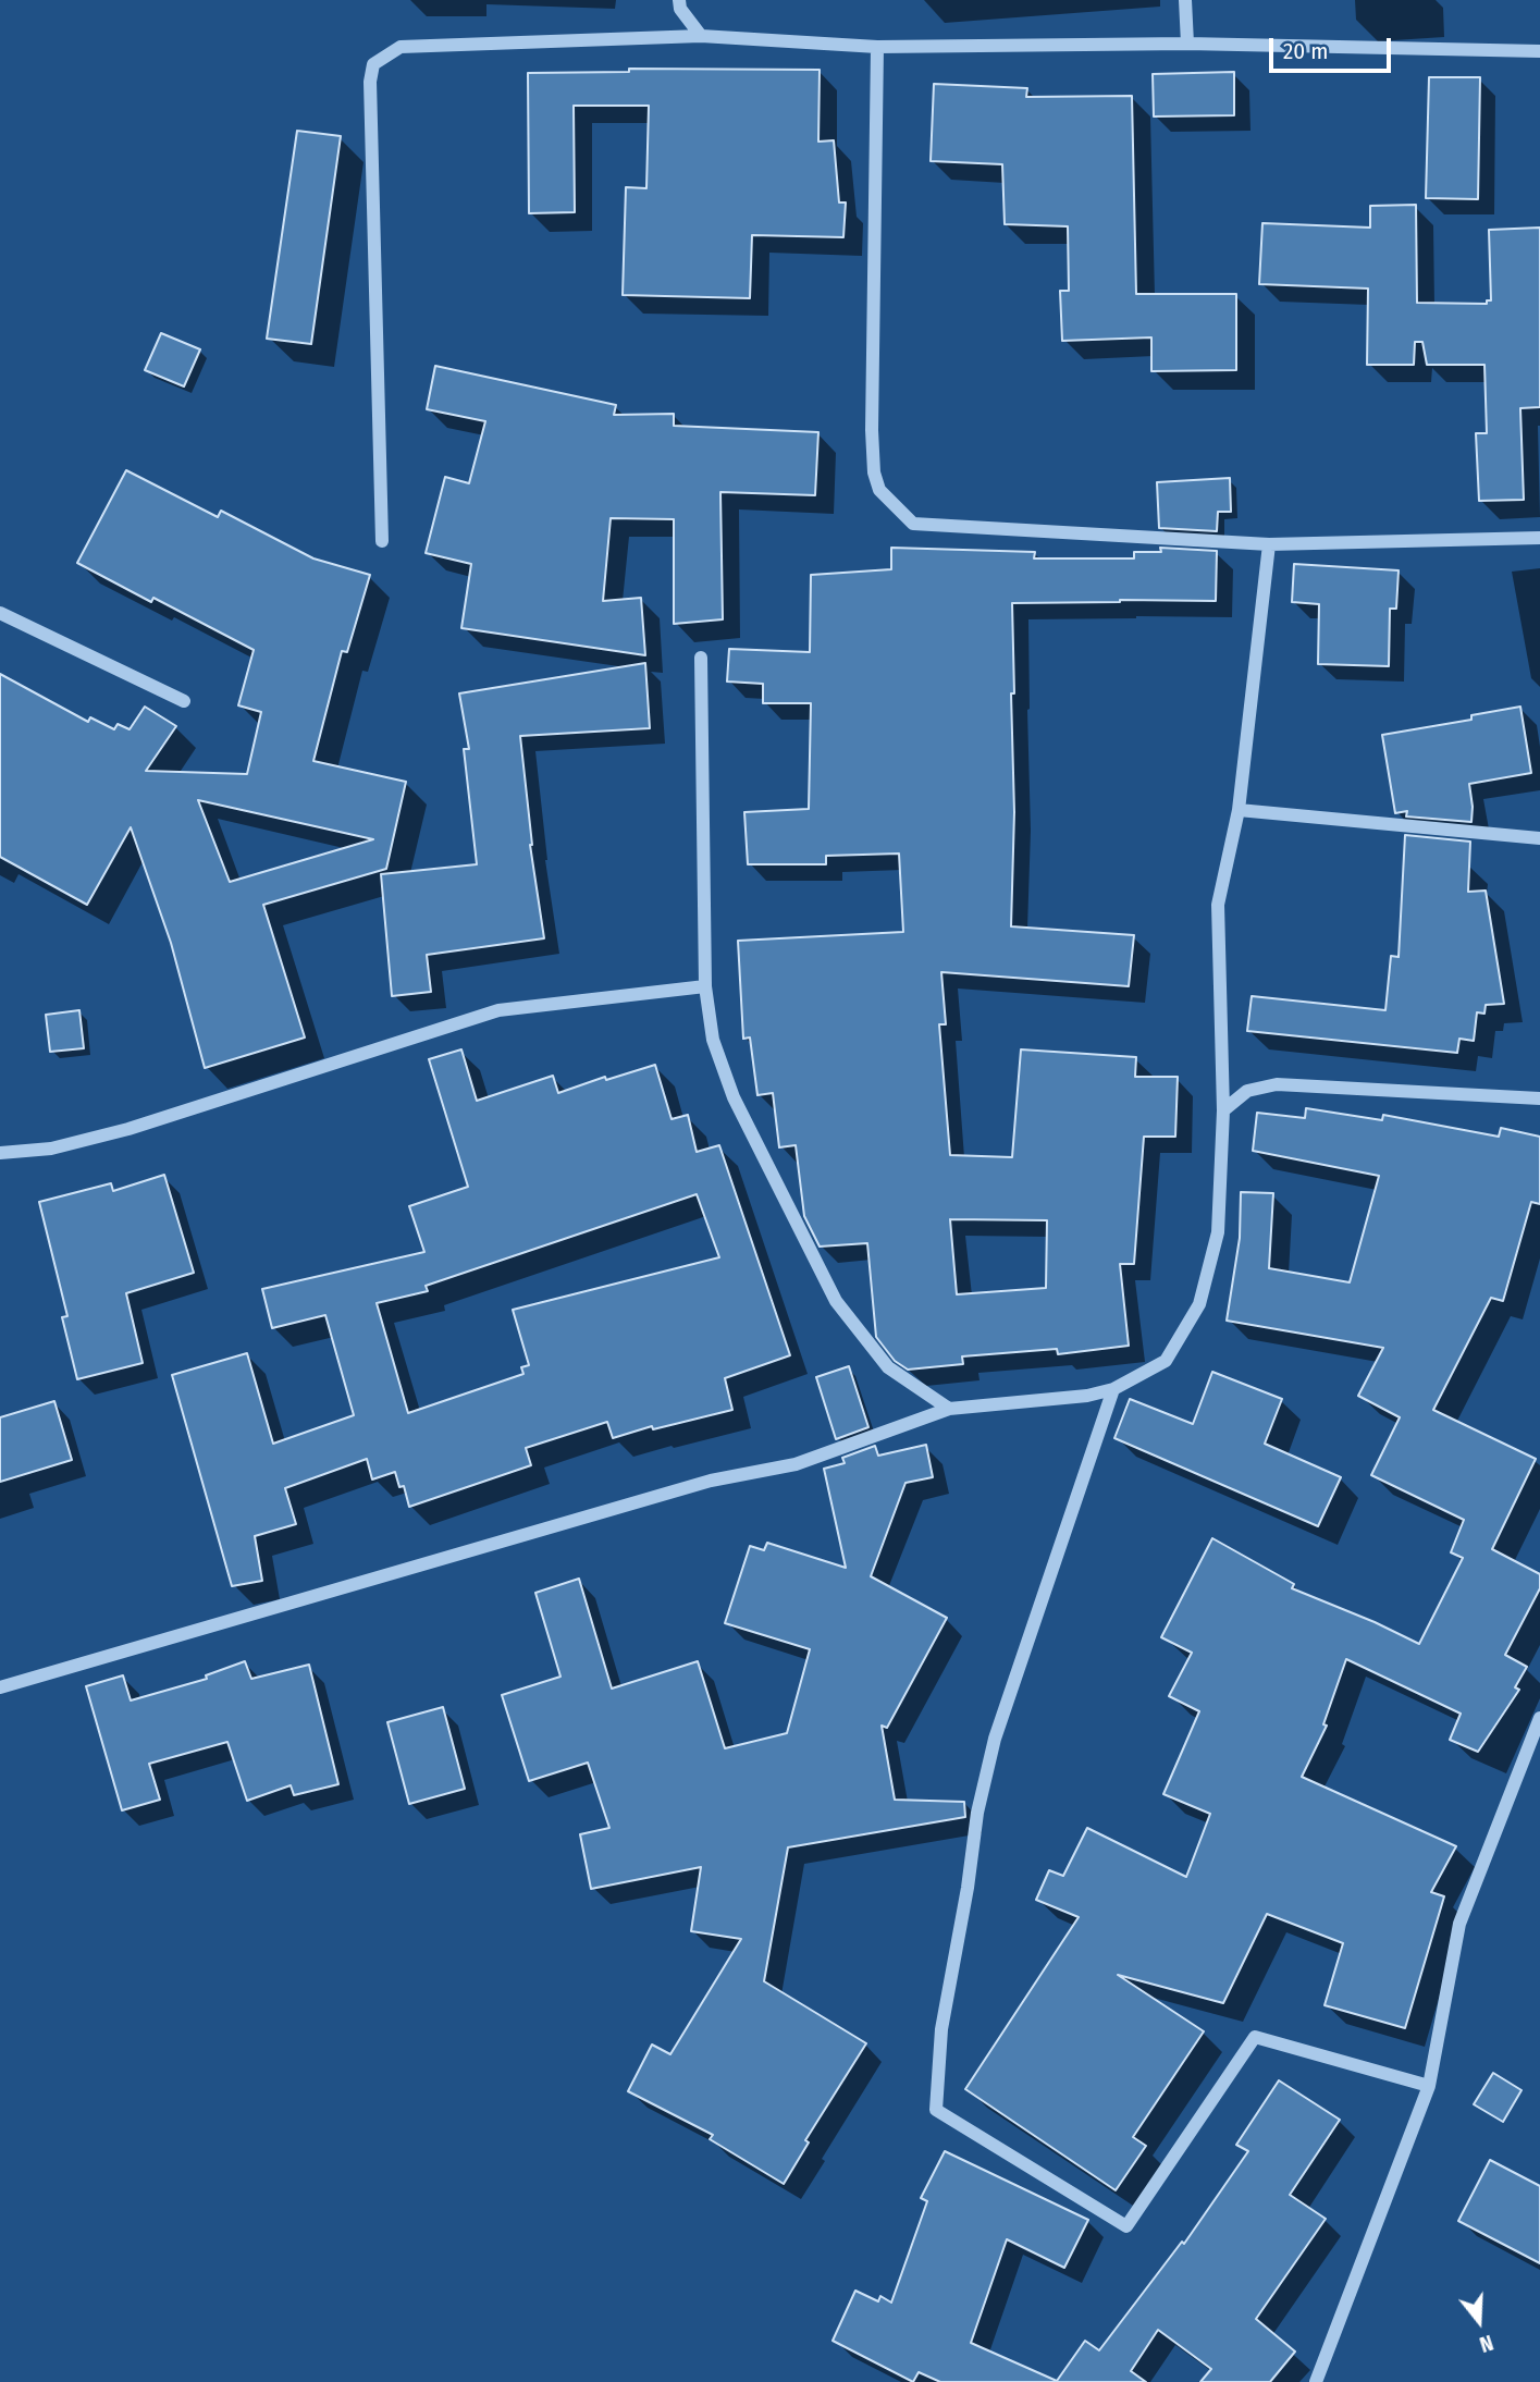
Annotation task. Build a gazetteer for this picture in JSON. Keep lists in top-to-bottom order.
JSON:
{
  "scale_bar": "20 m",
  "north": "bottom"
}
